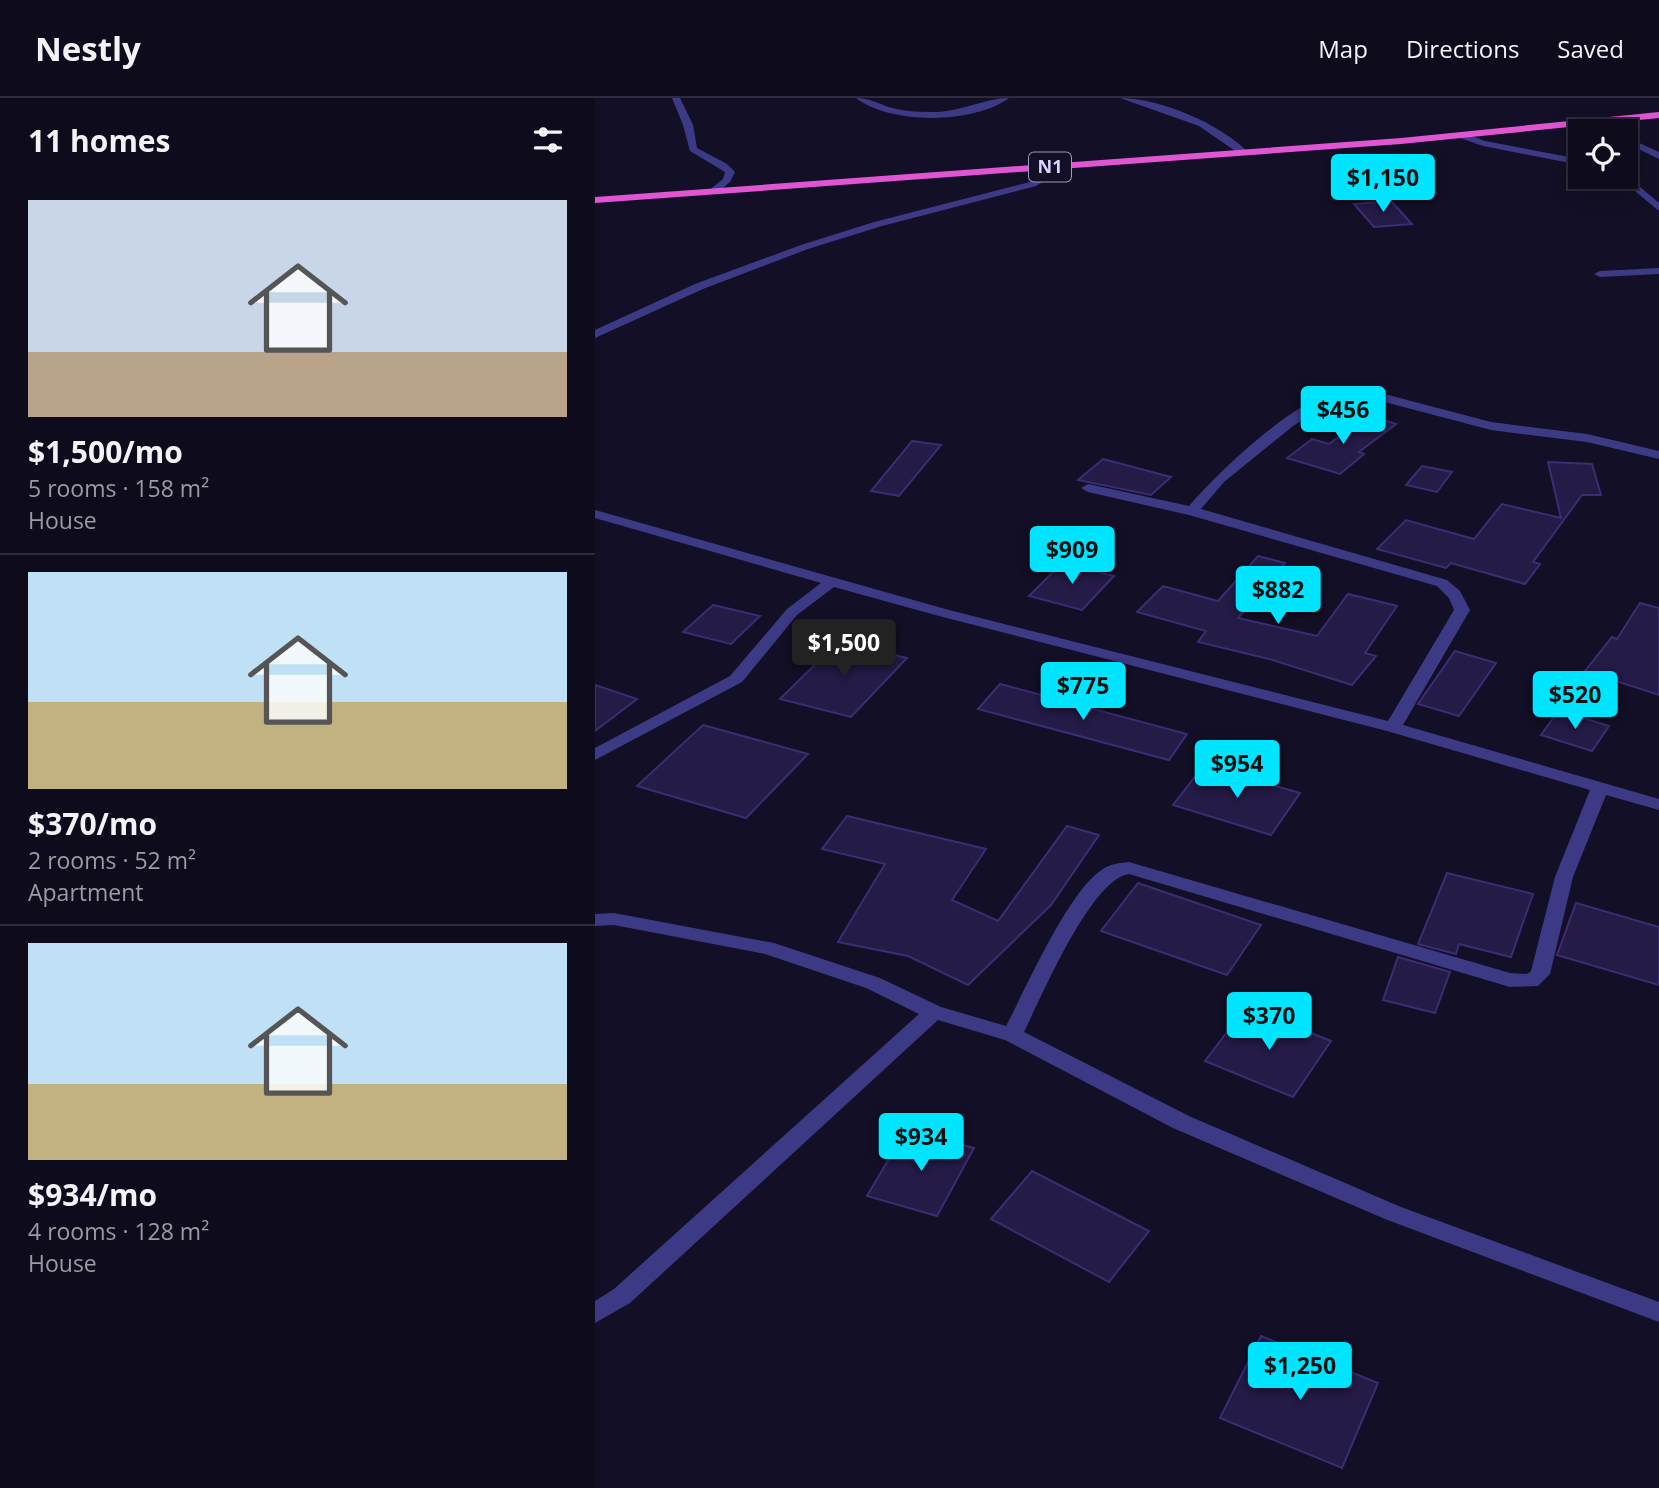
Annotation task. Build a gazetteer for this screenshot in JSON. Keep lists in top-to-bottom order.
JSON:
{
  "streets": {
    "highway": ["N1"]
  },
  "page": {
    "header": "Nestly",
    "nav": ["Map", "Directions", "Saved"],
    "heading": "11 homes",
    "price": [
      "$1,150",
      "$456",
      "$909",
      "$882",
      "$1,500",
      "$775",
      "$520",
      "$954",
      "$370",
      "$934",
      "$1,250"
    ],
    "list": [
      {
        "name": "$1,500/mo",
        "note": "5 rooms · 158 m² · House"
      },
      {
        "name": "$370/mo",
        "note": "2 rooms · 52 m² · Apartment"
      },
      {
        "name": "$934/mo",
        "note": "4 rooms · 128 m² · House"
      }
    ]
  }
}
